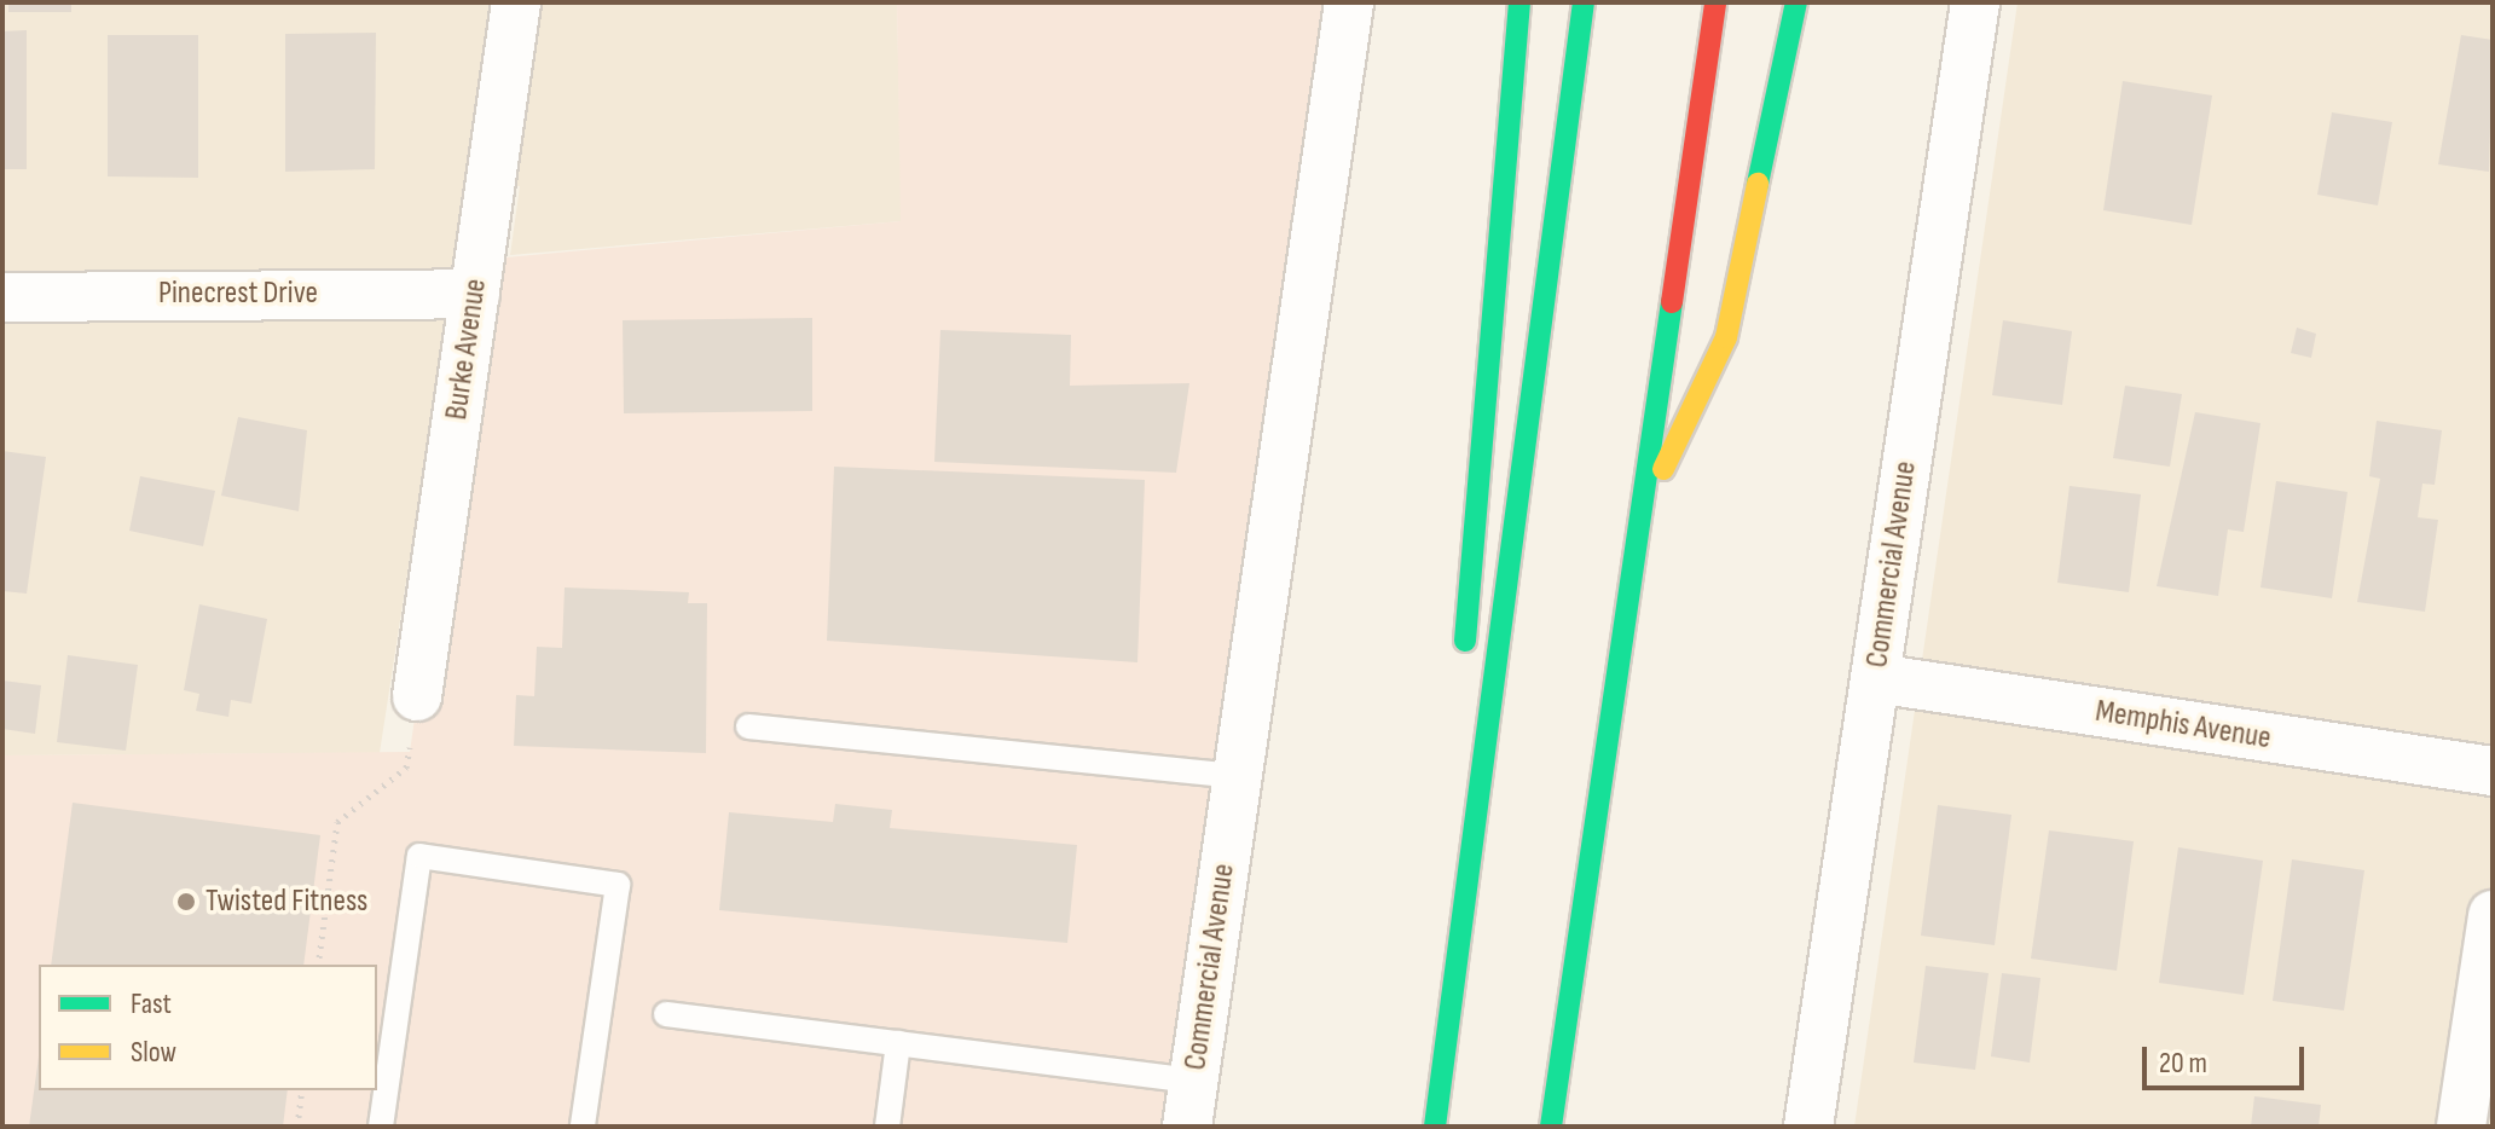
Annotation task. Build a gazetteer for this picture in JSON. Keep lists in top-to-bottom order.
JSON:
{
  "streets": {
    "street": [
      "Pinecrest Drive",
      "Burke Avenue",
      "Commercial Avenue",
      "Memphis Avenue"
    ]
  },
  "crossings": [
    ["Pinecrest Drive", "Burke Avenue"],
    ["Commercial Avenue", "Memphis Avenue"]
  ],
  "places": ["Twisted Fitness"],
  "legend": ["Fast", "Slow"],
  "scale_bar": "20 m"
}
